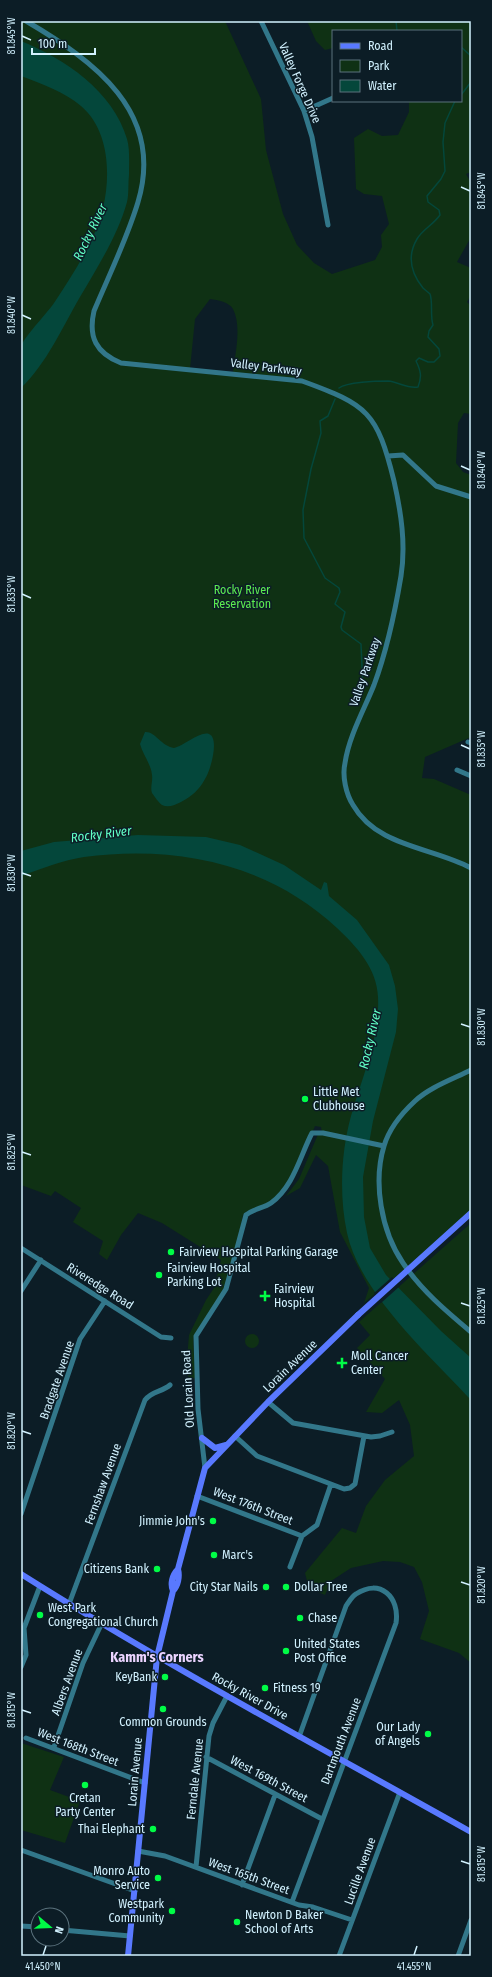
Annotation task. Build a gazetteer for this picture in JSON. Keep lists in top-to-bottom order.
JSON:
{
  "streets": {
    "main road": ["Lorain Avenue", "Rocky River Drive"],
    "street": [
      "Valley Forge Drive",
      "Valley Parkway",
      "Riveredge Road",
      "Bradgate Avenue",
      "Old Lorain Road",
      "Fernshaw Avenue",
      "West 176th Street",
      "Albers Avenue",
      "Dartmouth Avenue",
      "West 168th Street",
      "Ferndale Avenue",
      "West 169th Street",
      "Lucille Avenue",
      "West 165th Street"
    ]
  },
  "crossings": [
    ["Riveredge Road", "Bradgate Avenue"],
    ["Lorain Avenue", "Old Lorain Road"],
    ["Lorain Avenue", "West 176th Street"],
    ["Lorain Avenue", "Rocky River Drive"],
    ["Lorain Avenue", "West 168th Street"],
    ["Lorain Avenue", "West 165th Street"],
    ["Fernshaw Avenue", "Rocky River Drive"],
    ["Albers Avenue", "Rocky River Drive"],
    ["Albers Avenue", "West 168th Street"],
    ["Rocky River Drive", "Dartmouth Avenue"],
    ["Rocky River Drive", "Ferndale Avenue"],
    ["Rocky River Drive", "Lucille Avenue"],
    ["Dartmouth Avenue", "West 169th Street"],
    ["Dartmouth Avenue", "West 165th Street"],
    ["Ferndale Avenue", "West 169th Street"],
    ["Ferndale Avenue", "West 165th Street"],
    ["Lucille Avenue", "West 165th Street"]
  ],
  "districts": ["Kamm's Corners"],
  "water": ["Rocky River"],
  "parks": ["Rocky River Reservation"],
  "places": {
    "other": [
      "Little Met Clubhouse",
      "Fairview Hospital Parking Garage",
      "Fairview Hospital Parking Lot",
      "Jimmie John's",
      "Marc's",
      "Citizens Bank",
      "City Star Nails",
      "Dollar Tree",
      "West Park Congregational Church",
      "Chase",
      "United States Post Office",
      "KeyBank",
      "Fitness 19",
      "Common Grounds",
      "Our Lady of Angels",
      "Cretan Party Center",
      "Thai Elephant",
      "Monro Auto Service",
      "Westpark Community",
      "Newton D Baker School of Arts"
    ],
    "health": ["Fairview Hospital", "Moll Cancer Center"]
  },
  "legend": ["Road", "Park", "Water"],
  "scale_bar": "100 m",
  "north": "right",
  "coordinates": [
    "81.845°W",
    "81.840°W",
    "81.835°W",
    "81.830°W",
    "81.825°W",
    "81.820°W",
    "81.815°W",
    "41.450°N",
    "41.455°N"
  ]
}
